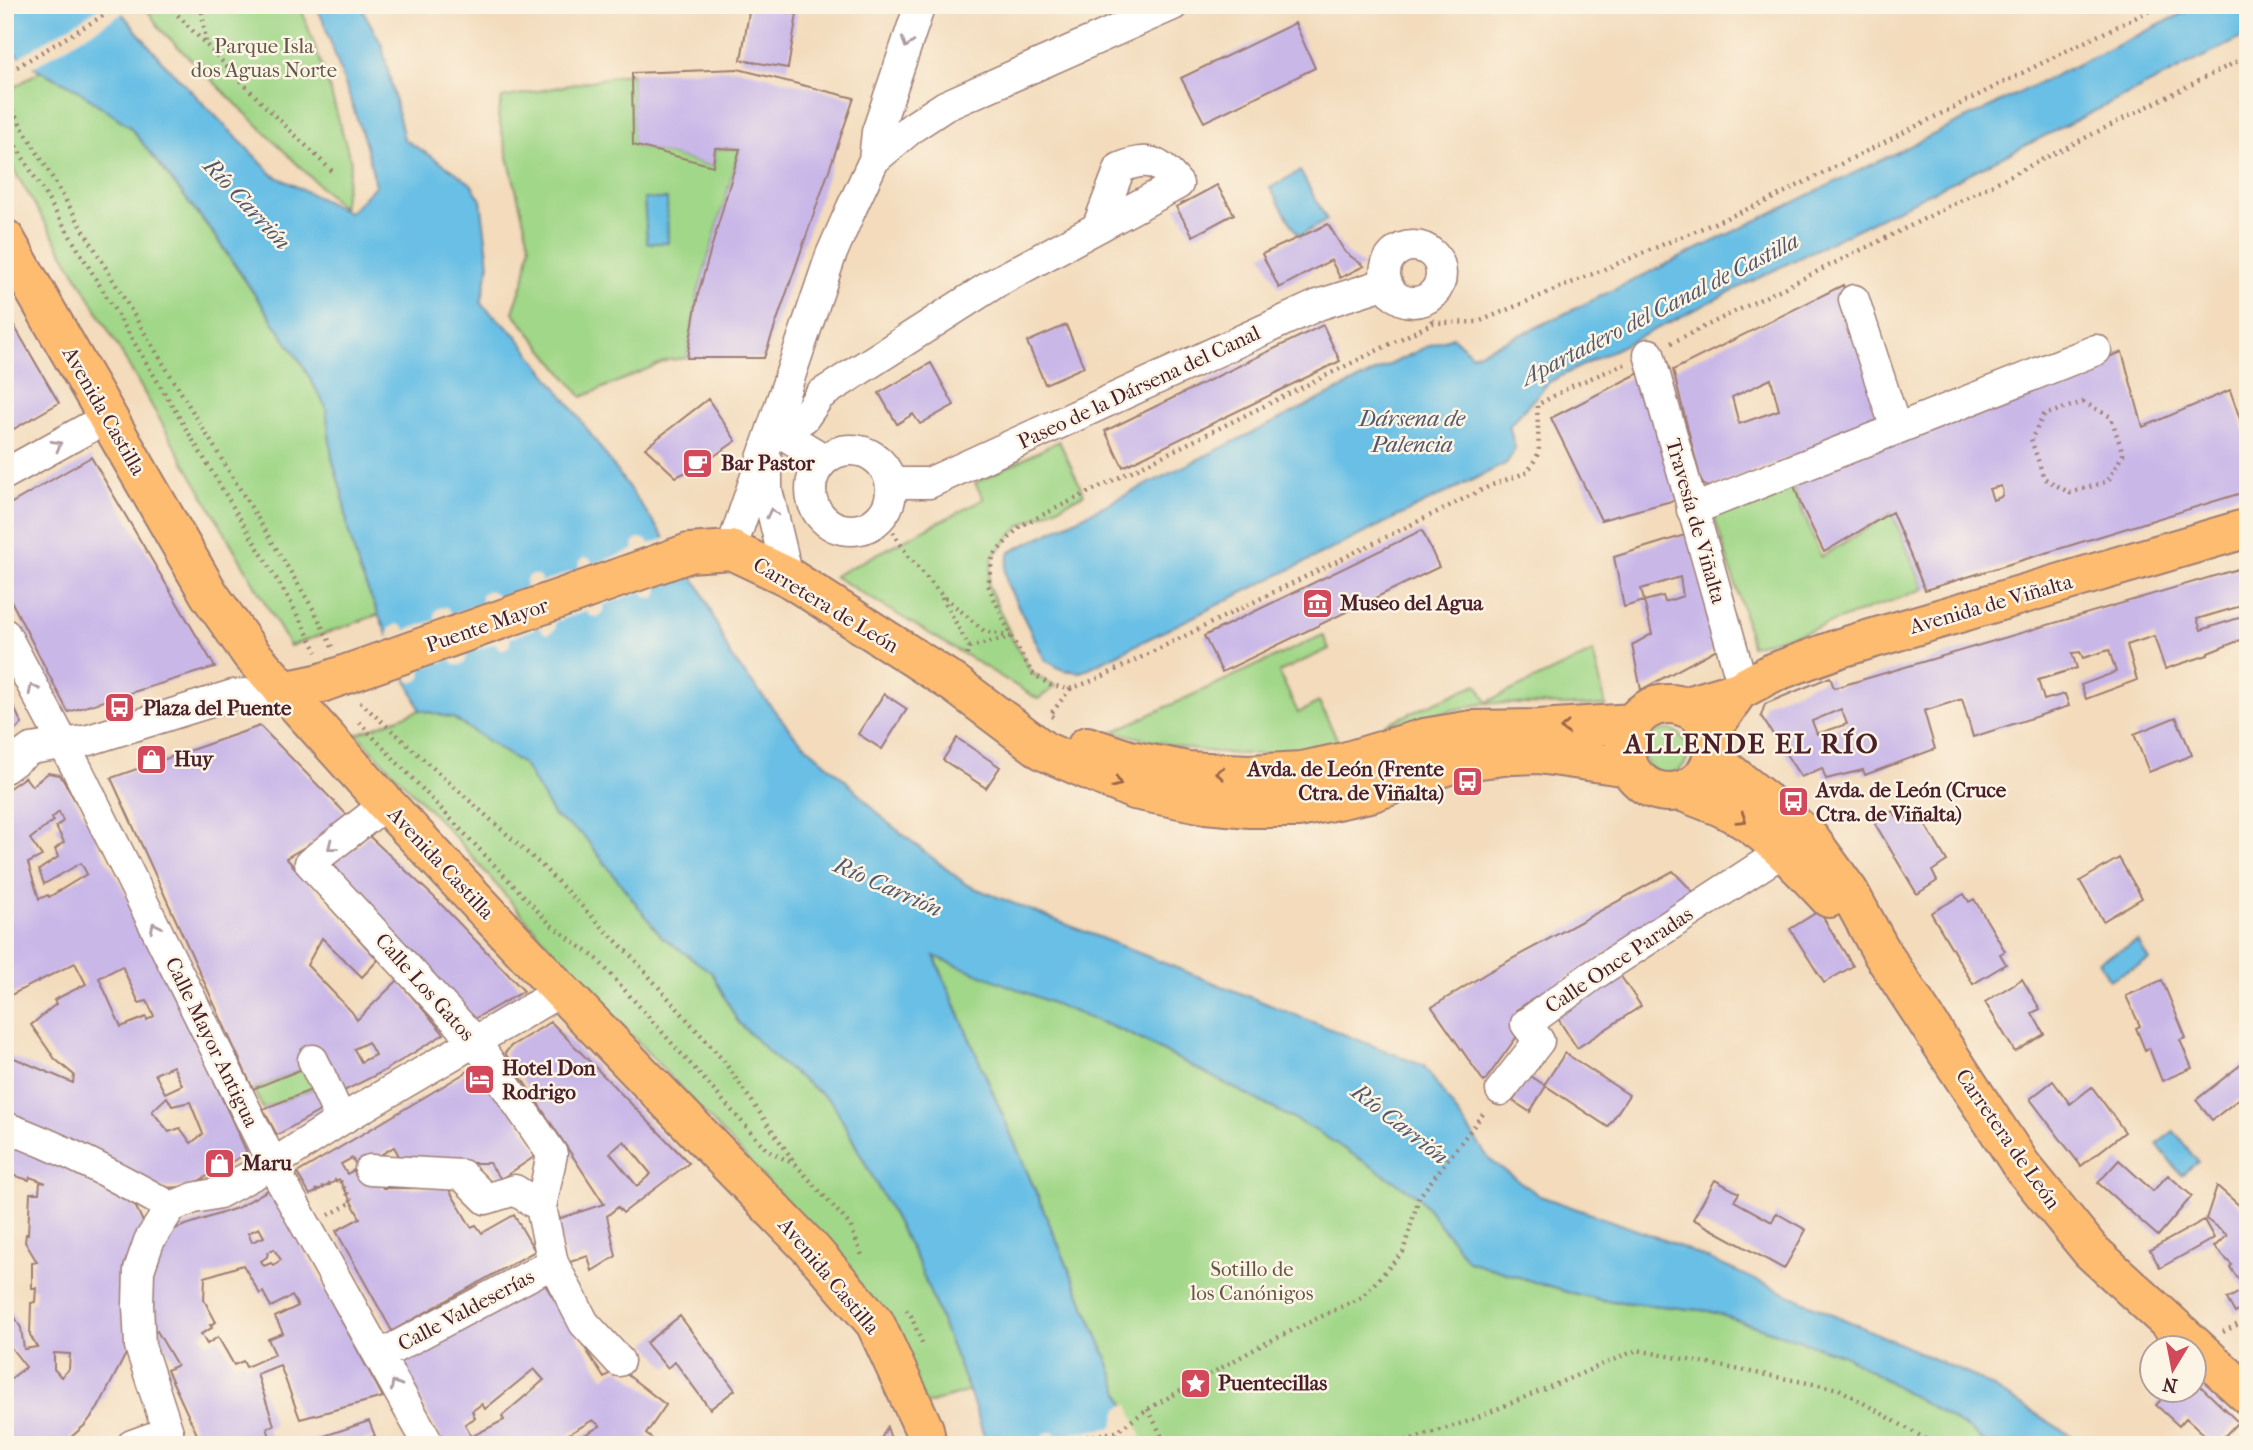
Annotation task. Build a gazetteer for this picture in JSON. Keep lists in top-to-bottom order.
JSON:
{
  "streets": {
    "main road": [
      "Avenida Castilla",
      "Avenida de Viñalta",
      "Carretera de León",
      "Puente Mayor"
    ],
    "street": [
      "Paseo de la Dársena del Canal",
      "Travesía de Viñalta",
      "Calle Once Paradas",
      "Calle Los Gatos",
      "Calle Mayor Antigua",
      "Calle Valdeserías"
    ]
  },
  "crossings": [
    ["Avenida Castilla", "Puente Mayor"],
    ["Avenida Castilla", "Calle Los Gatos"],
    ["Travesía de Viñalta", "Avenida de Viñalta"],
    ["Carretera de León", "Puente Mayor"],
    ["Carretera de León", "Calle Once Paradas"],
    ["Calle Los Gatos", "Calle Valdeserías"],
    ["Calle Mayor Antigua", "Calle Valdeserías"]
  ],
  "one_way": ["Calle Mayor Antigua"],
  "districts": ["ALLENDE EL RÍO"],
  "water": ["Río Carrión", "Apartadero del Canal de Castilla", "Dársena de Palencia"],
  "parks": ["Parque Isla dos Aguas Norte", "Sotillo de los Canónigos"],
  "places": {
    "cafe": ["Bar Pastor"],
    "museum": ["Museo del Agua"],
    "bus stop": ["Plaza del Puente", "Avda. de León (Frente Ctra. de Viñalta)", "Avda. de León (Cruce Ctra. de Viñalta)"],
    "shop": ["Huy", "Maru"],
    "hotel": ["Hotel Don Rodrigo"],
    "place": ["Puentecillas"]
  },
  "north": "bottom"
}
